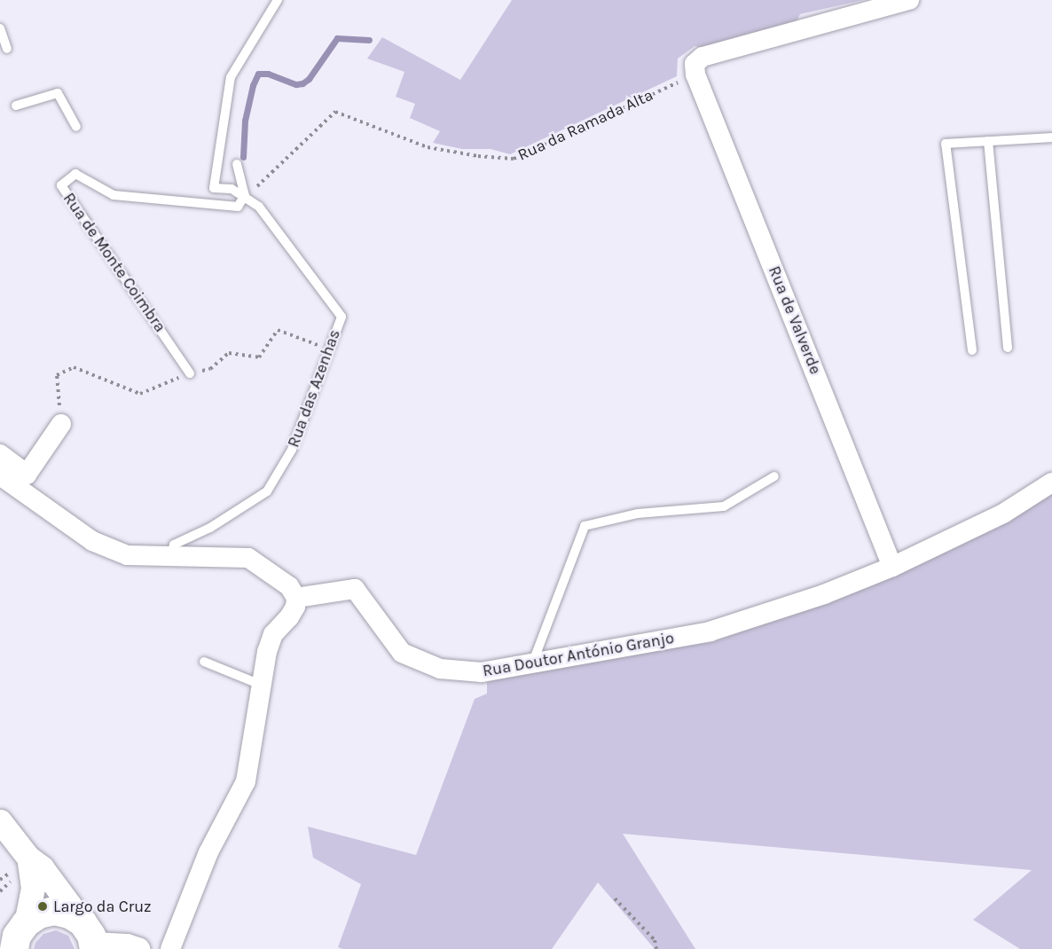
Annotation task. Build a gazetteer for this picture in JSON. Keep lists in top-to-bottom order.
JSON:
{
  "streets": {
    "street": ["Rua de Valverde", "Rua Doutor António Granjo"],
    "lane": ["Rua de Monte Coimbra", "Rua das Azenhas"],
    "path": ["Rua da Ramada Alta"]
  },
  "crossings": [
    ["Rua da Ramada Alta", "Rua de Monte Coimbra"],
    ["Rua da Ramada Alta", "Rua de Valverde"],
    ["Rua da Ramada Alta", "Rua das Azenhas"],
    ["Rua de Monte Coimbra", "Rua das Azenhas"],
    ["Rua de Valverde", "Rua Doutor António Granjo"]
  ],
  "places": ["Largo da Cruz"]
}
